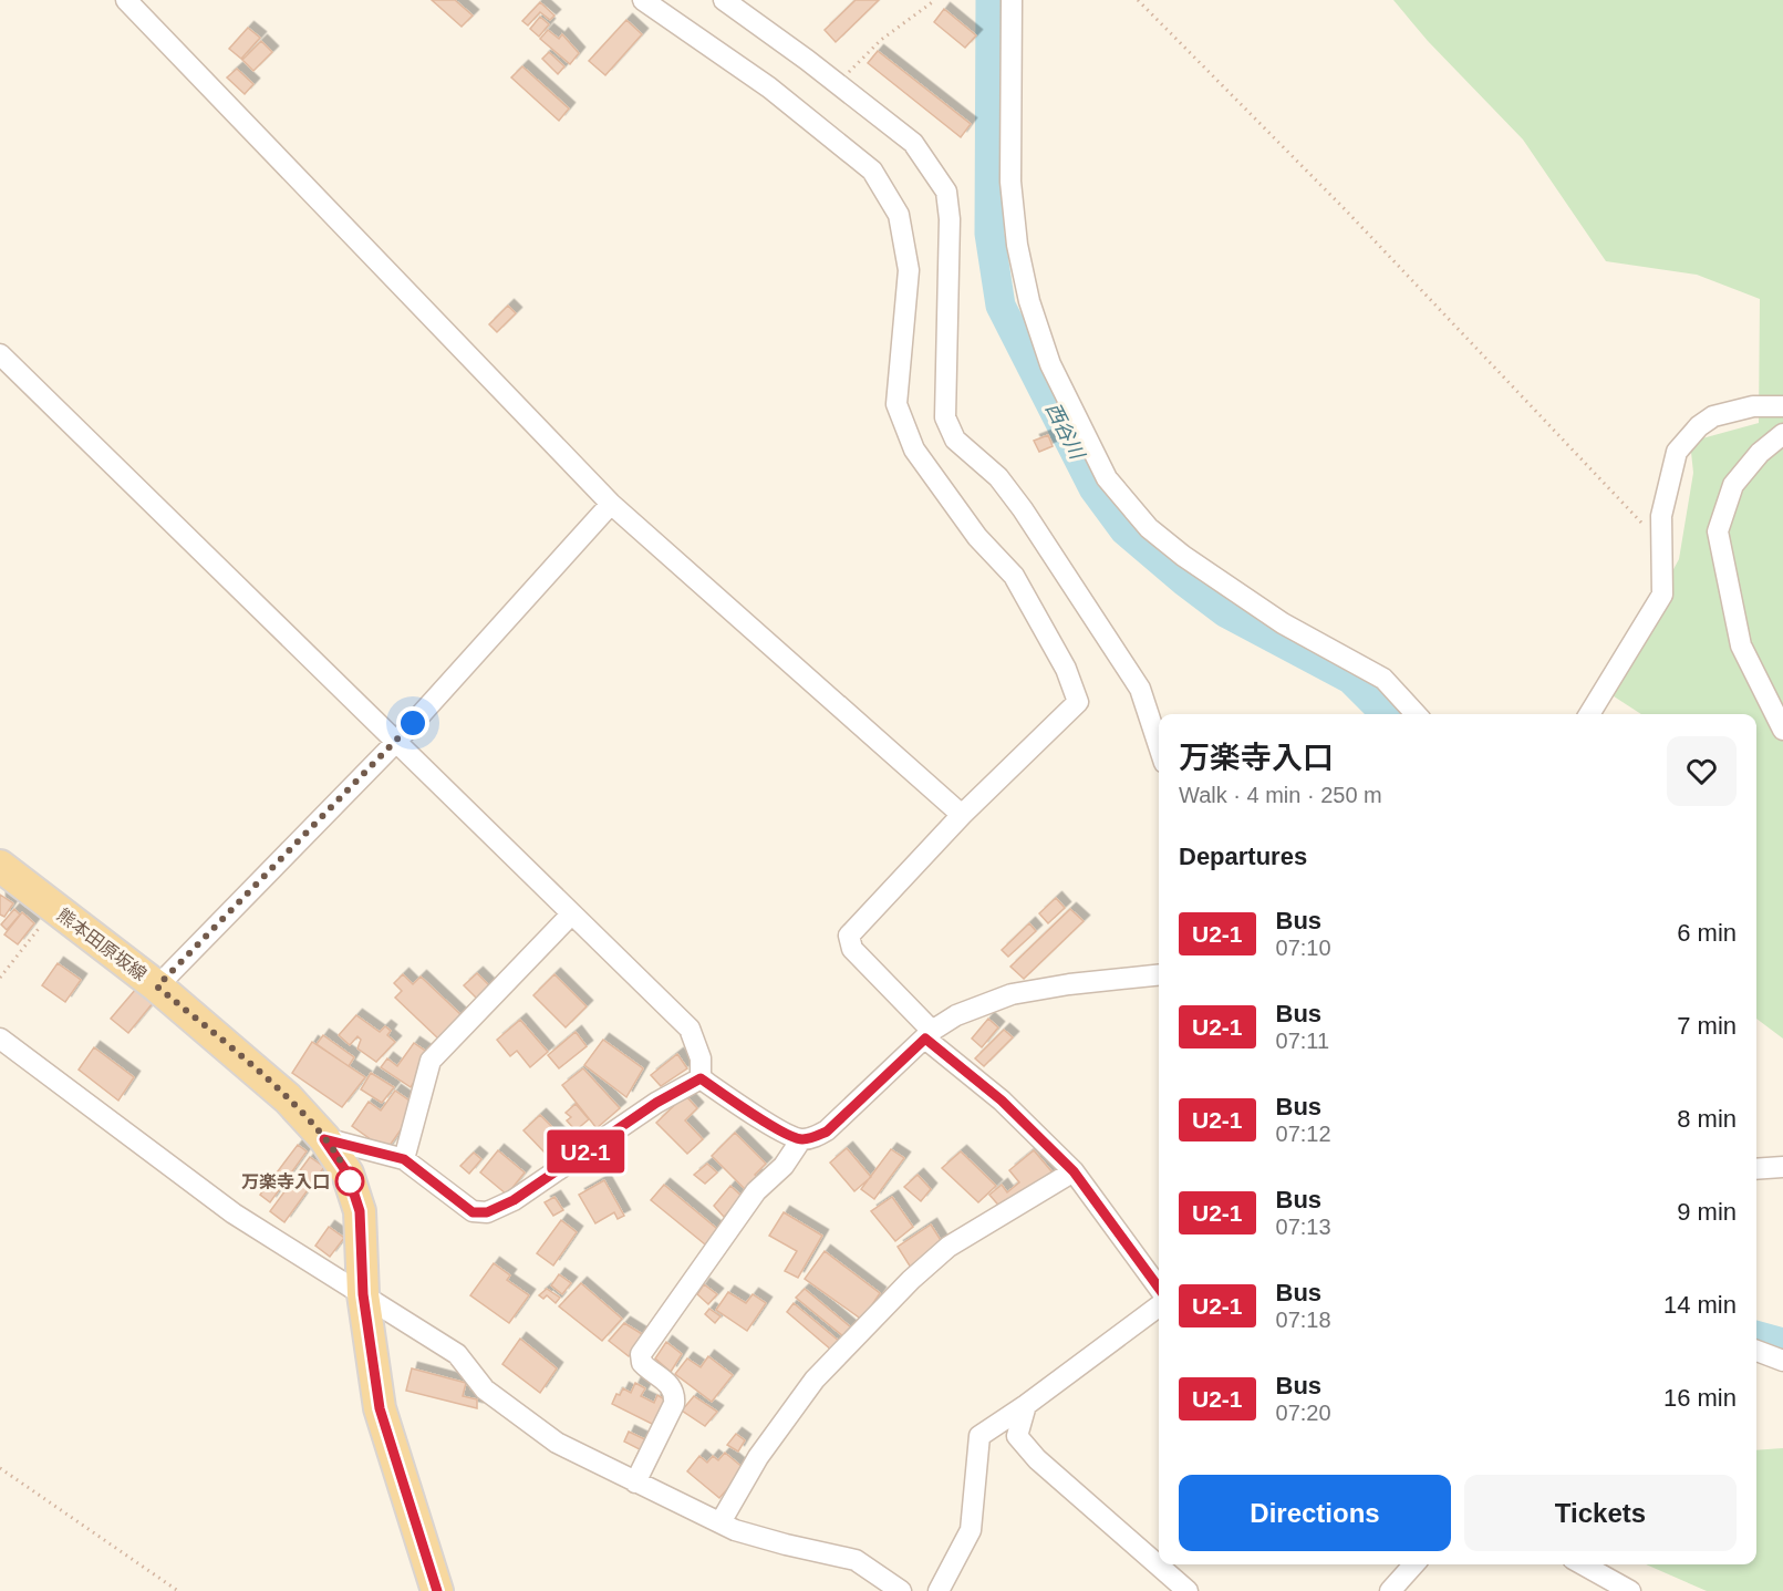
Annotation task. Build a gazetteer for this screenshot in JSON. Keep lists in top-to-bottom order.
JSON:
{
  "streets": {
    "main road": ["熊本田原坂線"]
  },
  "water": ["西谷川"],
  "places": ["万楽寺入口"],
  "lines": ["bus line U2-1"],
  "page": {
    "on_map": "U2-1",
    "heading": [
      ["万楽寺入口", "Walk · 4 min · 250 m"],
      "Departures"
    ],
    "list": [
      {
        "mark": "U2-1",
        "name": "Bus",
        "note": "07:10",
        "value": "6 min"
      },
      {
        "mark": "U2-1",
        "name": "Bus",
        "note": "07:11",
        "value": "7 min"
      },
      {
        "mark": "U2-1",
        "name": "Bus",
        "note": "07:12",
        "value": "8 min"
      },
      {
        "mark": "U2-1",
        "name": "Bus",
        "note": "07:13",
        "value": "9 min"
      },
      {
        "mark": "U2-1",
        "name": "Bus",
        "note": "07:18",
        "value": "14 min"
      },
      {
        "mark": "U2-1",
        "name": "Bus",
        "note": "07:20",
        "value": "16 min"
      }
    ],
    "buttons": ["Directions", "Tickets"]
  }
}
